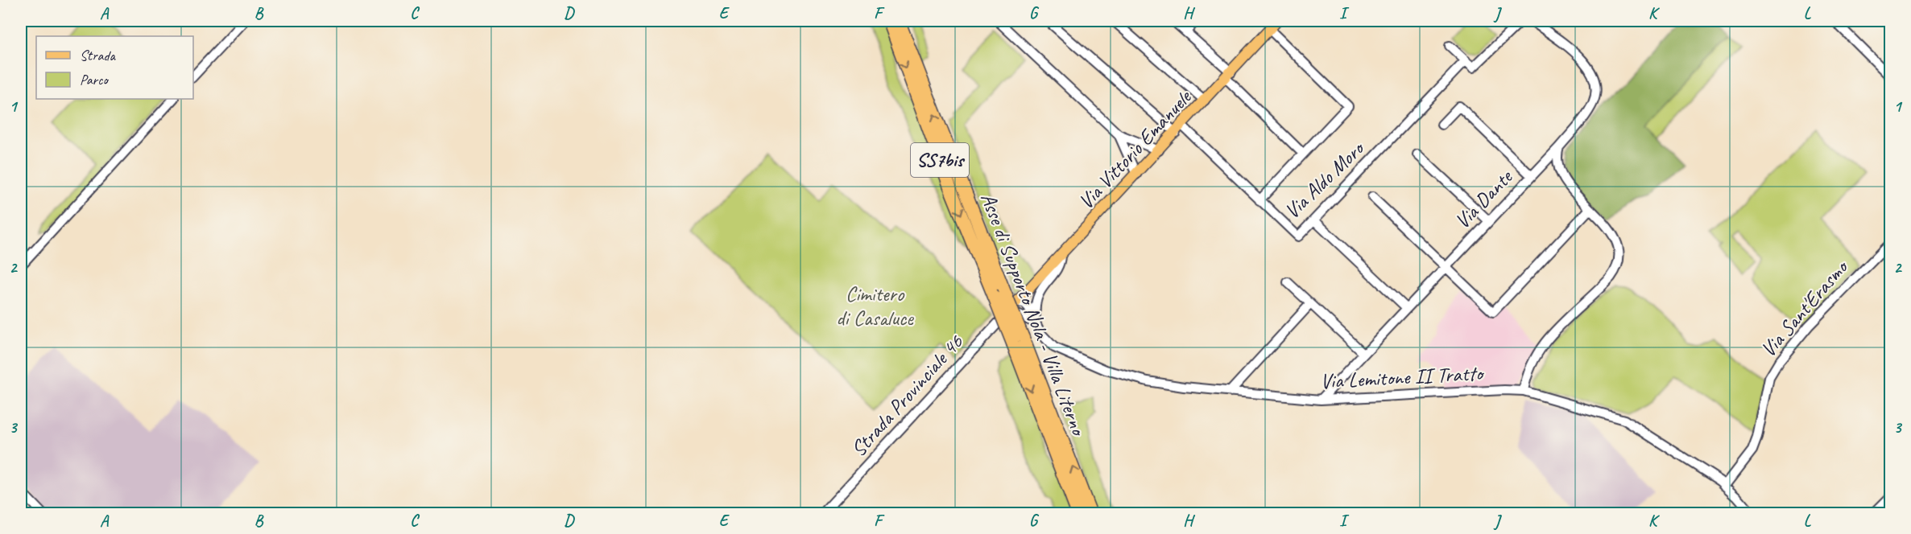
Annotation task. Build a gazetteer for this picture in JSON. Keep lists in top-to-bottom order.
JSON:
{
  "streets": {
    "highway": ["SS7bis", "Asse di Supporto Nola - Villa Literno"],
    "main road": ["Via Vittorio Emanuele"],
    "street": [
      "Via Aldo Moro",
      "Via Dante",
      "Via Sant'Erasmo",
      "Via Lemitone II Tratto",
      "Strada Provinciale 46"
    ]
  },
  "crossings": [
    ["Via Vittorio Emanuele", "Via Aldo Moro"],
    ["Via Vittorio Emanuele", "Via Lemitone II Tratto"],
    ["Via Vittorio Emanuele", "Strada Provinciale 46"],
    ["Via Dante", "Via Lemitone II Tratto"],
    ["Via Sant'Erasmo", "Via Lemitone II Tratto"],
    ["Via Lemitone II Tratto", "Strada Provinciale 46"]
  ],
  "parks": ["Cimitero di Casaluce"],
  "legend": ["Strada", "Parco"],
  "grid": {
    "columns": [
      "A",
      "B",
      "C",
      "D",
      "E",
      "F",
      "G",
      "H",
      "I",
      "J",
      "K",
      "L"
    ],
    "rows": ["1", "2", "3"]
  }
}
